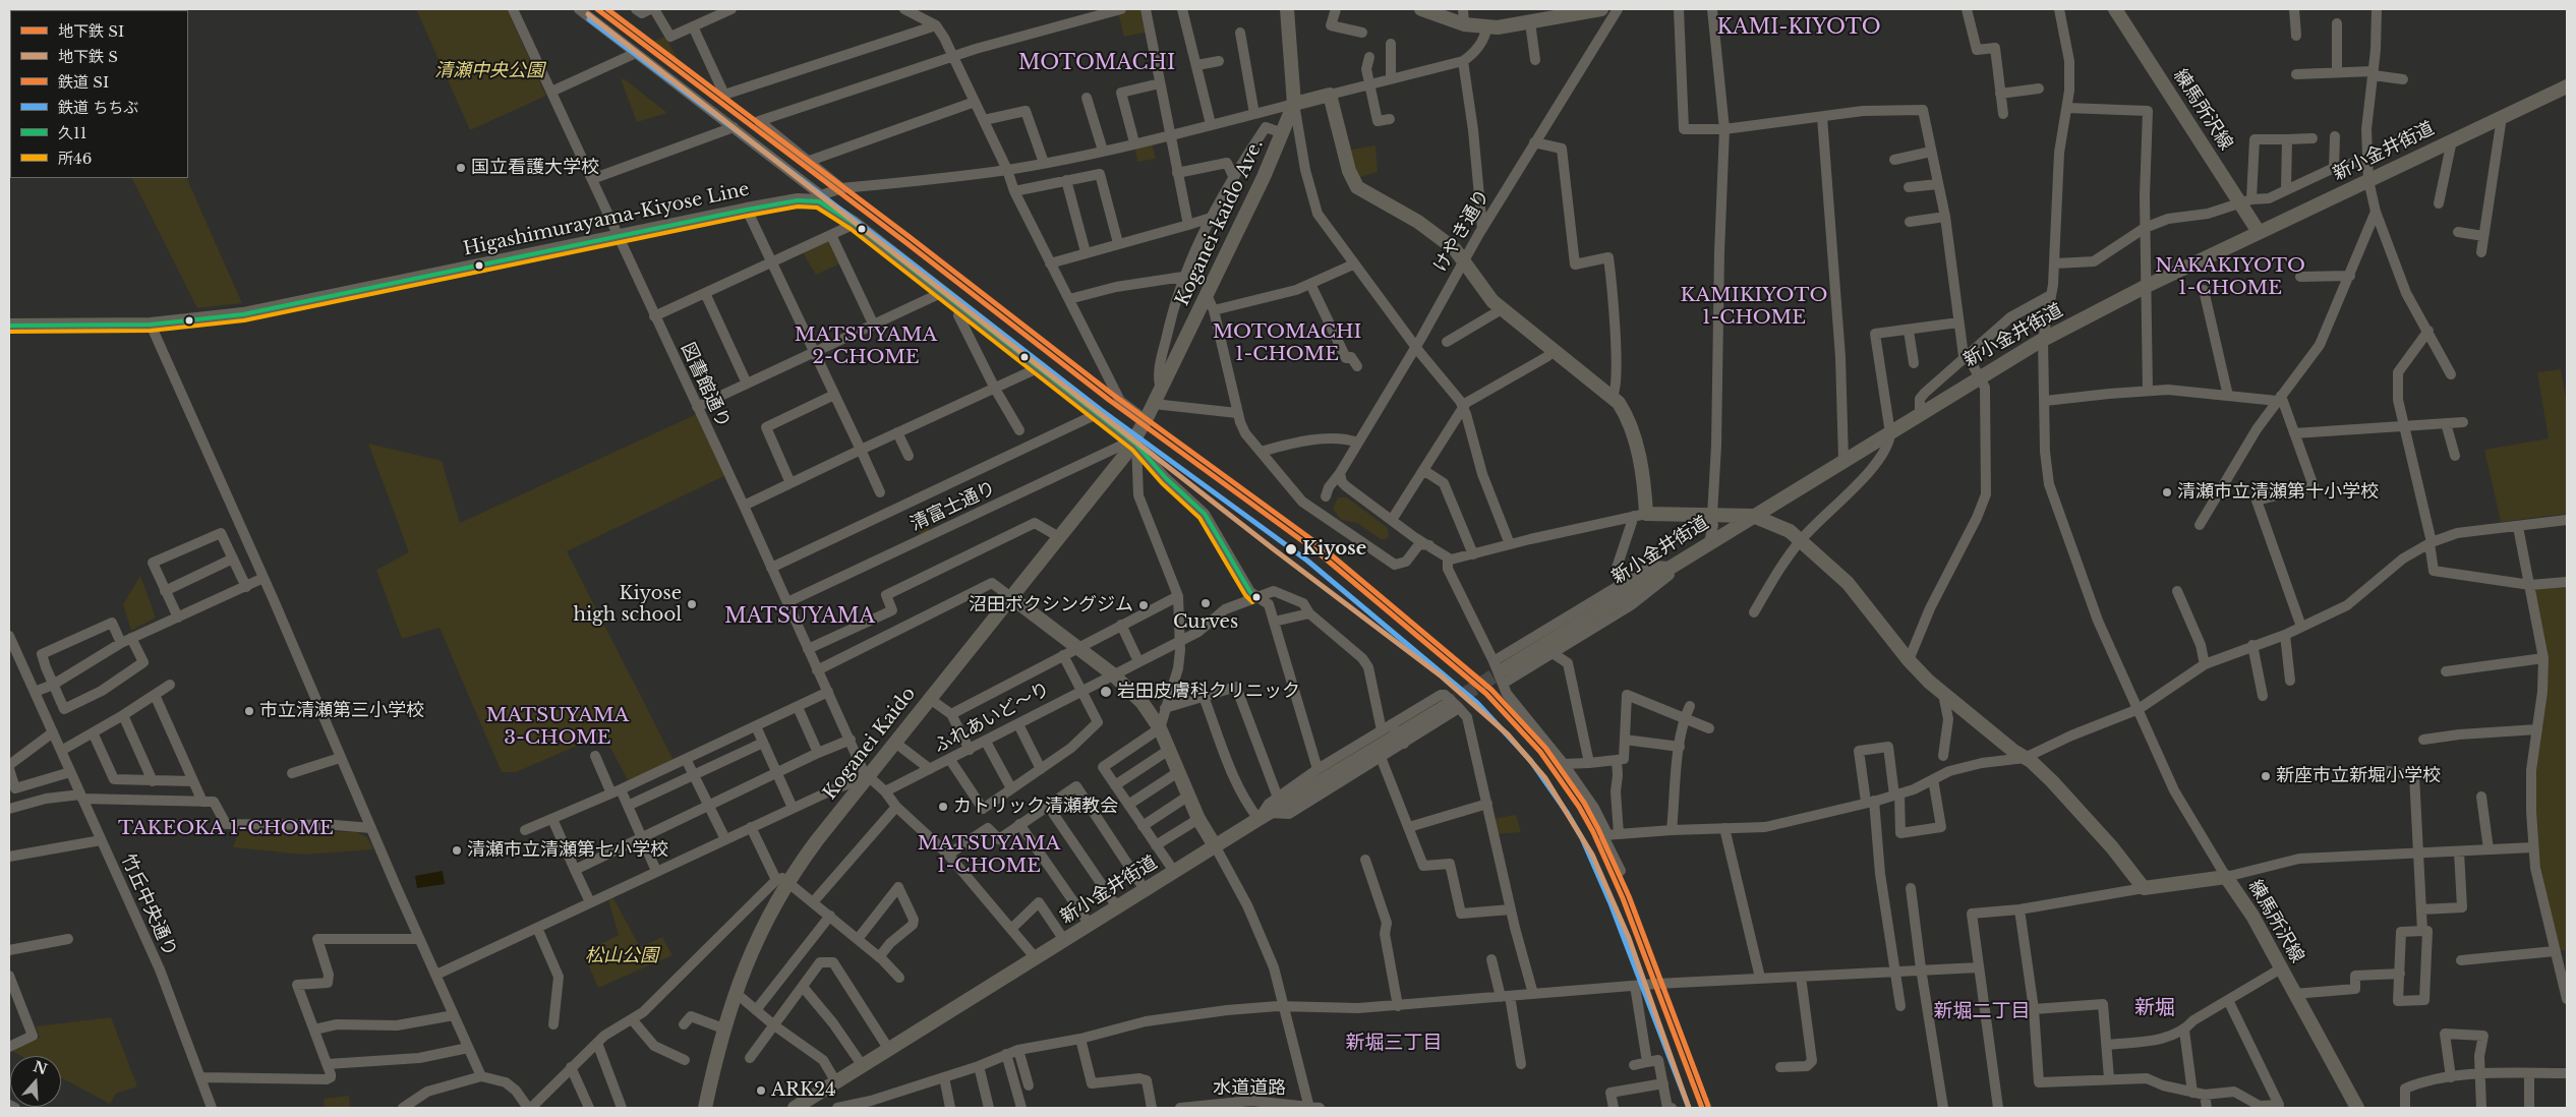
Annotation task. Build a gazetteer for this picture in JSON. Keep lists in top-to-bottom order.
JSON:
{
  "streets": {
    "main road": [
      "練馬所沢線",
      "新小金井街道",
      "Higashimurayama-Kiyose Line",
      "Koganei-kaido Ave.",
      "Koganei Kaido"
    ],
    "street": [
      "けやき通り",
      "図書館通り",
      "清富士通り",
      "ふれあいど～り",
      "竹丘中央通り",
      "水道道路"
    ]
  },
  "crossings": [
    ["練馬所沢線", "新小金井街道"],
    ["新小金井街道", "図書館通り"],
    ["Higashimurayama-Kiyose Line", "図書館通り"],
    ["Koganei-kaido Ave.", "清富士通り"],
    ["Koganei-kaido Ave.", "Koganei Kaido"],
    ["図書館通り", "清富士通り"],
    ["図書館通り", "ふれあいど～り"],
    ["図書館通り", "Koganei Kaido"],
    ["清富士通り", "Koganei Kaido"]
  ],
  "districts": [
    "KAMI-KIYOTO",
    "MOTOMACHI",
    "NAKAKIYOTO 1-CHOME",
    "KAMIKIYOTO 1-CHOME",
    "MOTOMACHI 1-CHOME",
    "MATSUYAMA 2-CHOME",
    "MATSUYAMA",
    "MATSUYAMA 3-CHOME",
    "TAKEOKA 1-CHOME",
    "MATSUYAMA 1-CHOME",
    "新堀",
    "新堀二丁目",
    "新堀三丁目"
  ],
  "parks": ["清瀬中央公園", "松山公園"],
  "places": [
    "国立看護大学校",
    "清瀬市立清瀬第十小学校",
    "Kiyose",
    "Curves",
    "Kiyose high school",
    "沼田ボクシングジム",
    "岩田皮膚科クリニック",
    "市立清瀬第三小学校",
    "新座市立新堀小学校",
    "カトリック清瀬教会",
    "清瀬市立清瀬第七小学校",
    "ARK24"
  ],
  "lines": [
    "metro line SI",
    "rail line SI",
    "metro line S",
    "rail line ちちぶ",
    "transit line 久11",
    "transit line 所46"
  ],
  "legend": [
    "地下鉄 SI",
    "地下鉄 S",
    "鉄道 SI",
    "鉄道 ちちぶ",
    "久11",
    "所46"
  ],
  "north": "top"
}
